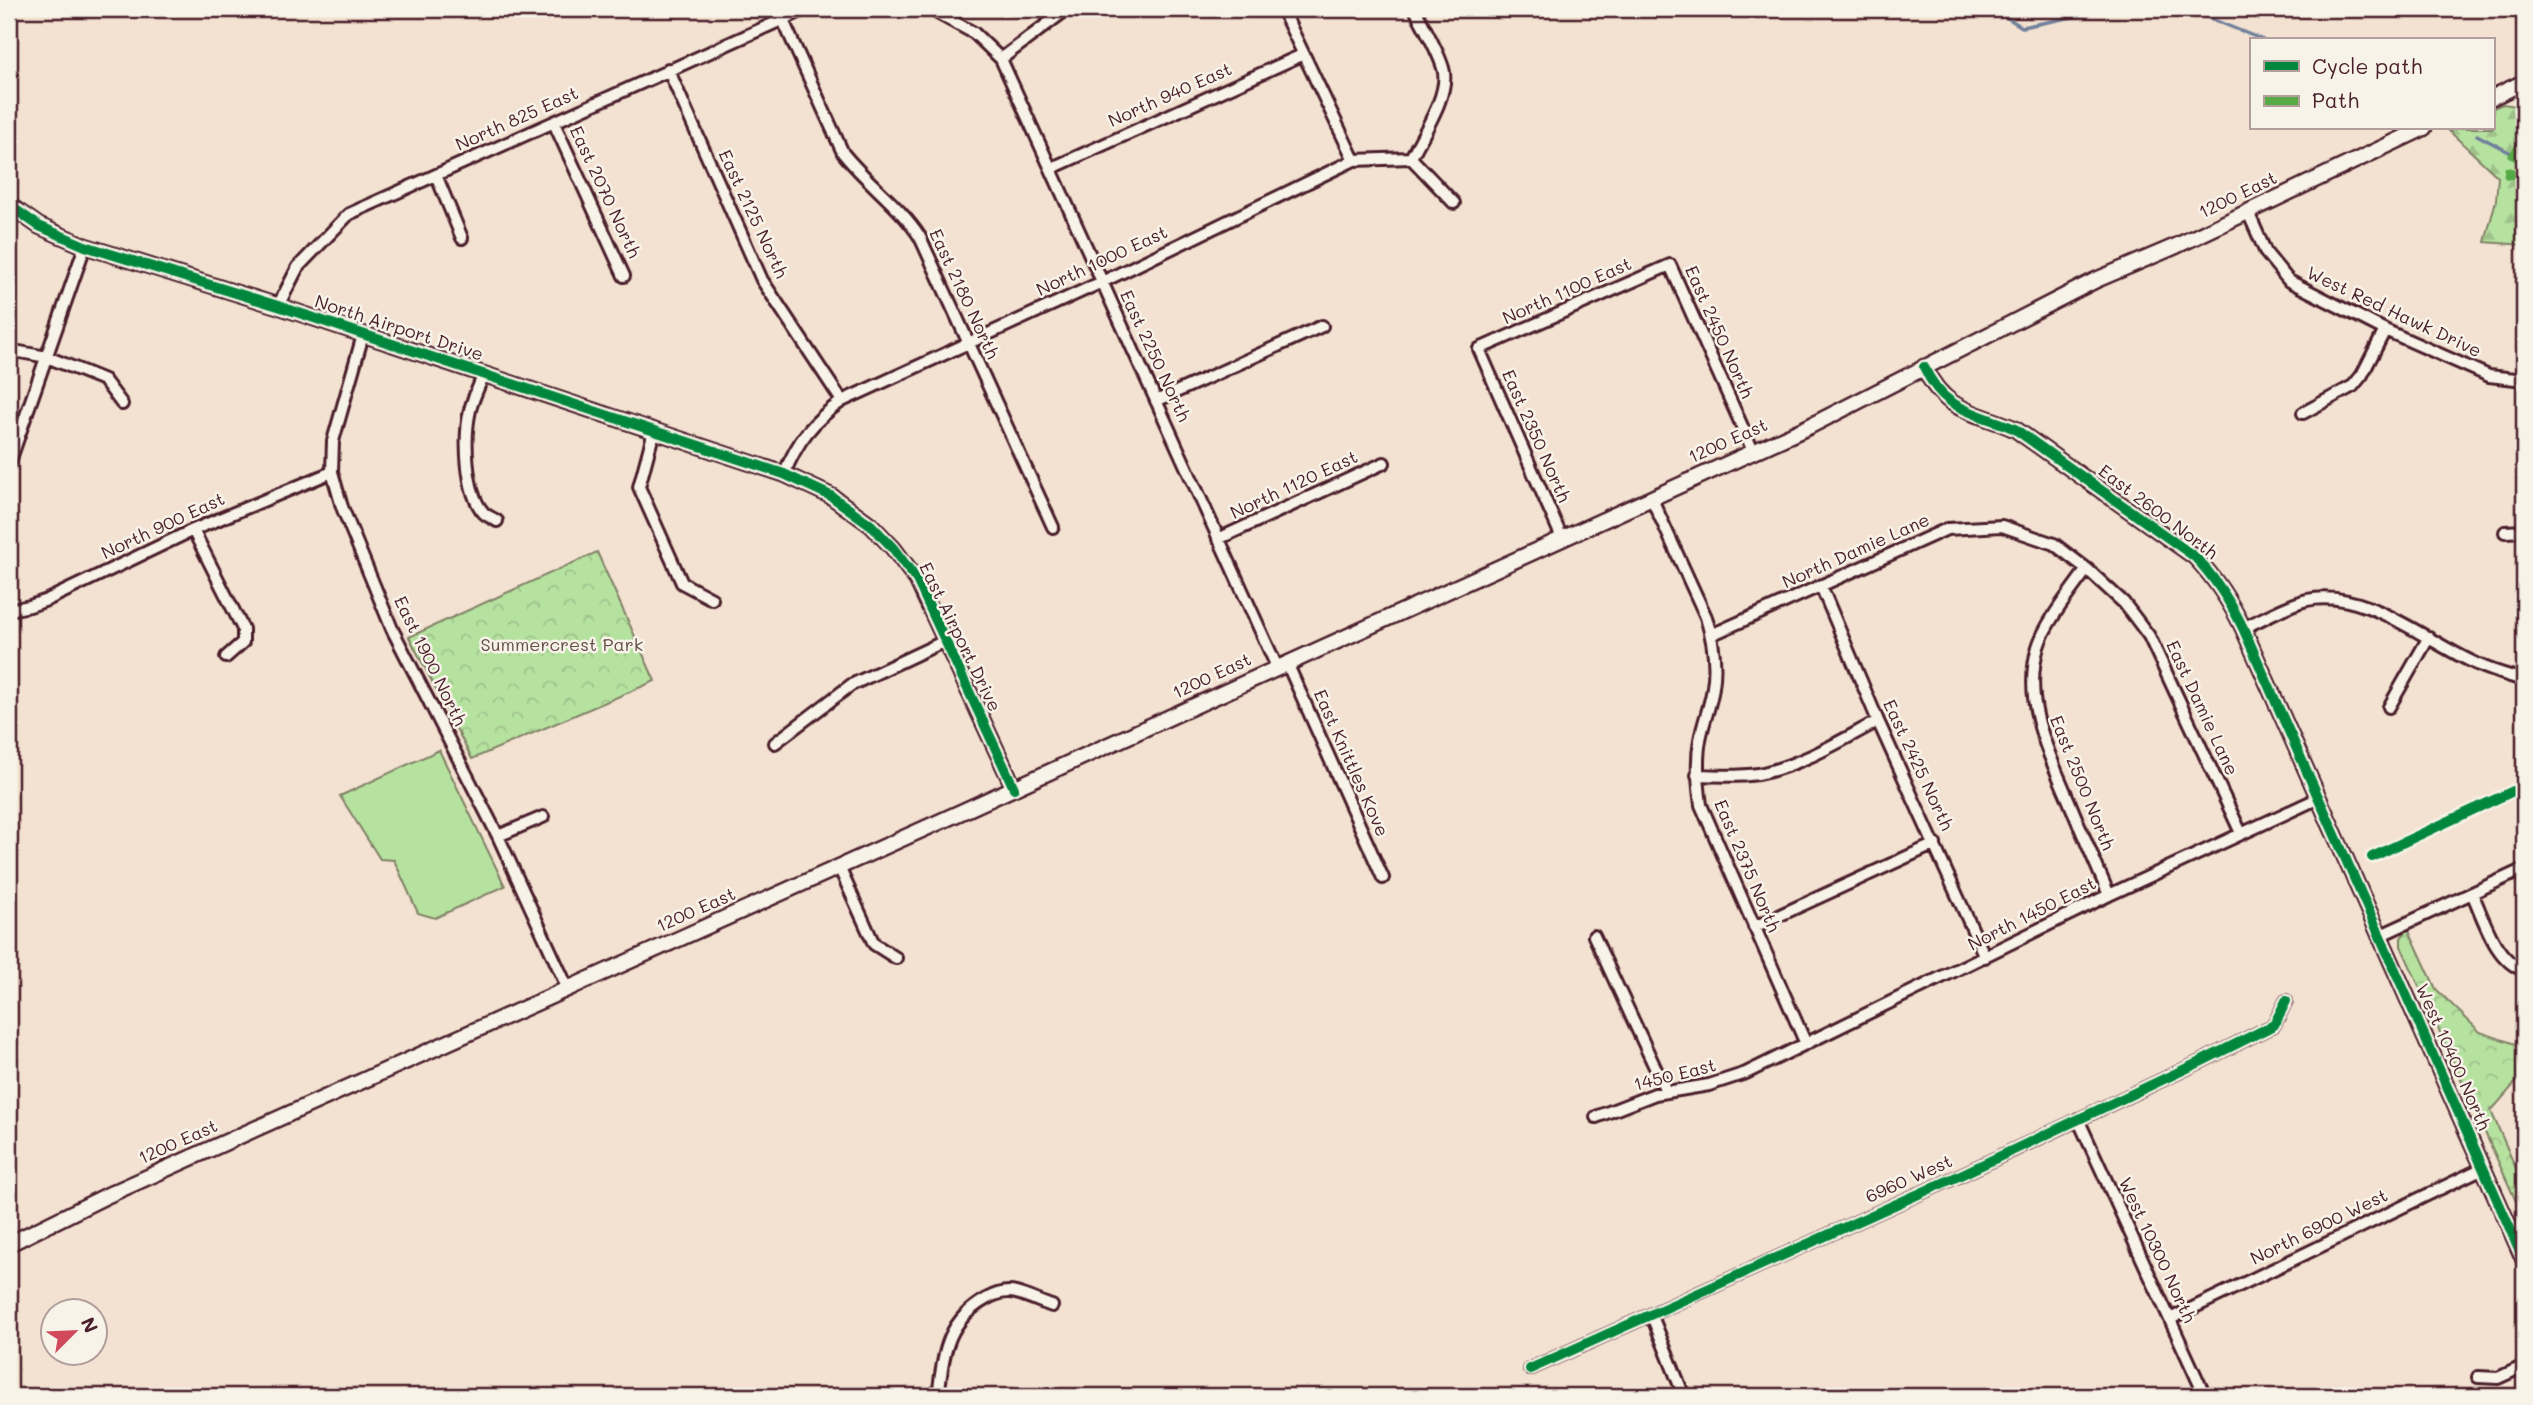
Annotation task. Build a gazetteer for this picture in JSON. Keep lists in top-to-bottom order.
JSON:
{
  "streets": {
    "main road": [
      "1200 East",
      "North Airport Drive",
      "East 2600 North",
      "East Airport Drive",
      "West 10400 North"
    ],
    "street": [
      "North 940 East",
      "North 825 East",
      "East 2070 North",
      "East 2125 North",
      "North 1000 East",
      "North 1100 East",
      "East 2180 North",
      "West Red Hawk Drive",
      "East 2450 North",
      "East 2250 North",
      "East 2350 North",
      "North 1120 East",
      "North 900 East",
      "North Damie Lane",
      "East 1900 North",
      "East Damie Lane",
      "East Knittles Kove",
      "East 2425 North",
      "East 2500 North",
      "East 2375 North",
      "North 1450 East",
      "1450 East",
      "6960 West",
      "North 6900 West",
      "West 10300 North"
    ]
  },
  "crossings": [
    ["North 940 East", "East 2250 North"],
    ["North 825 East", "East 2070 North"],
    ["North 825 East", "East 2125 North"],
    ["North 825 East", "East 2180 North"],
    ["North 825 East", "North Airport Drive"],
    ["1200 East", "West Red Hawk Drive"],
    ["1200 East", "East 2450 North"],
    ["1200 East", "East 2250 North"],
    ["1200 East", "East 2350 North"],
    ["1200 East", "East 2600 North"],
    ["1200 East", "East Airport Drive"],
    ["1200 East", "East 1900 North"],
    ["1200 East", "East Knittles Kove"],
    ["1200 East", "East 2375 North"],
    ["East 2125 North", "North 1000 East"],
    ["North 1000 East", "East 2180 North"],
    ["North 1000 East", "North Airport Drive"],
    ["North 1000 East", "East 2250 North"],
    ["North 1000 East", "East Airport Drive"],
    ["North 1100 East", "East 2450 North"],
    ["North 1100 East", "East 2350 North"],
    ["North Airport Drive", "East Airport Drive"],
    ["North Airport Drive", "East 1900 North"],
    ["East 2250 North", "North 1120 East"],
    ["East 2250 North", "East Knittles Kove"],
    ["East 2600 North", "North 1450 East"],
    ["East 2600 North", "West 10400 North"],
    ["North 900 East", "East 1900 North"],
    ["North Damie Lane", "East Damie Lane"],
    ["North Damie Lane", "East 2425 North"],
    ["North Damie Lane", "East 2500 North"],
    ["North Damie Lane", "East 2375 North"],
    ["East Damie Lane", "North 1450 East"],
    ["East 2425 North", "North 1450 East"],
    ["East 2500 North", "North 1450 East"],
    ["East 2375 North", "North 1450 East"],
    ["North 1450 East", "1450 East"],
    ["West 10400 North", "North 6900 West"],
    ["6960 West", "West 10300 North"],
    ["North 6900 West", "West 10300 North"]
  ],
  "parks": ["Summercrest Park"],
  "legend": ["Cycle path", "Path"],
  "north": "top right"
}
